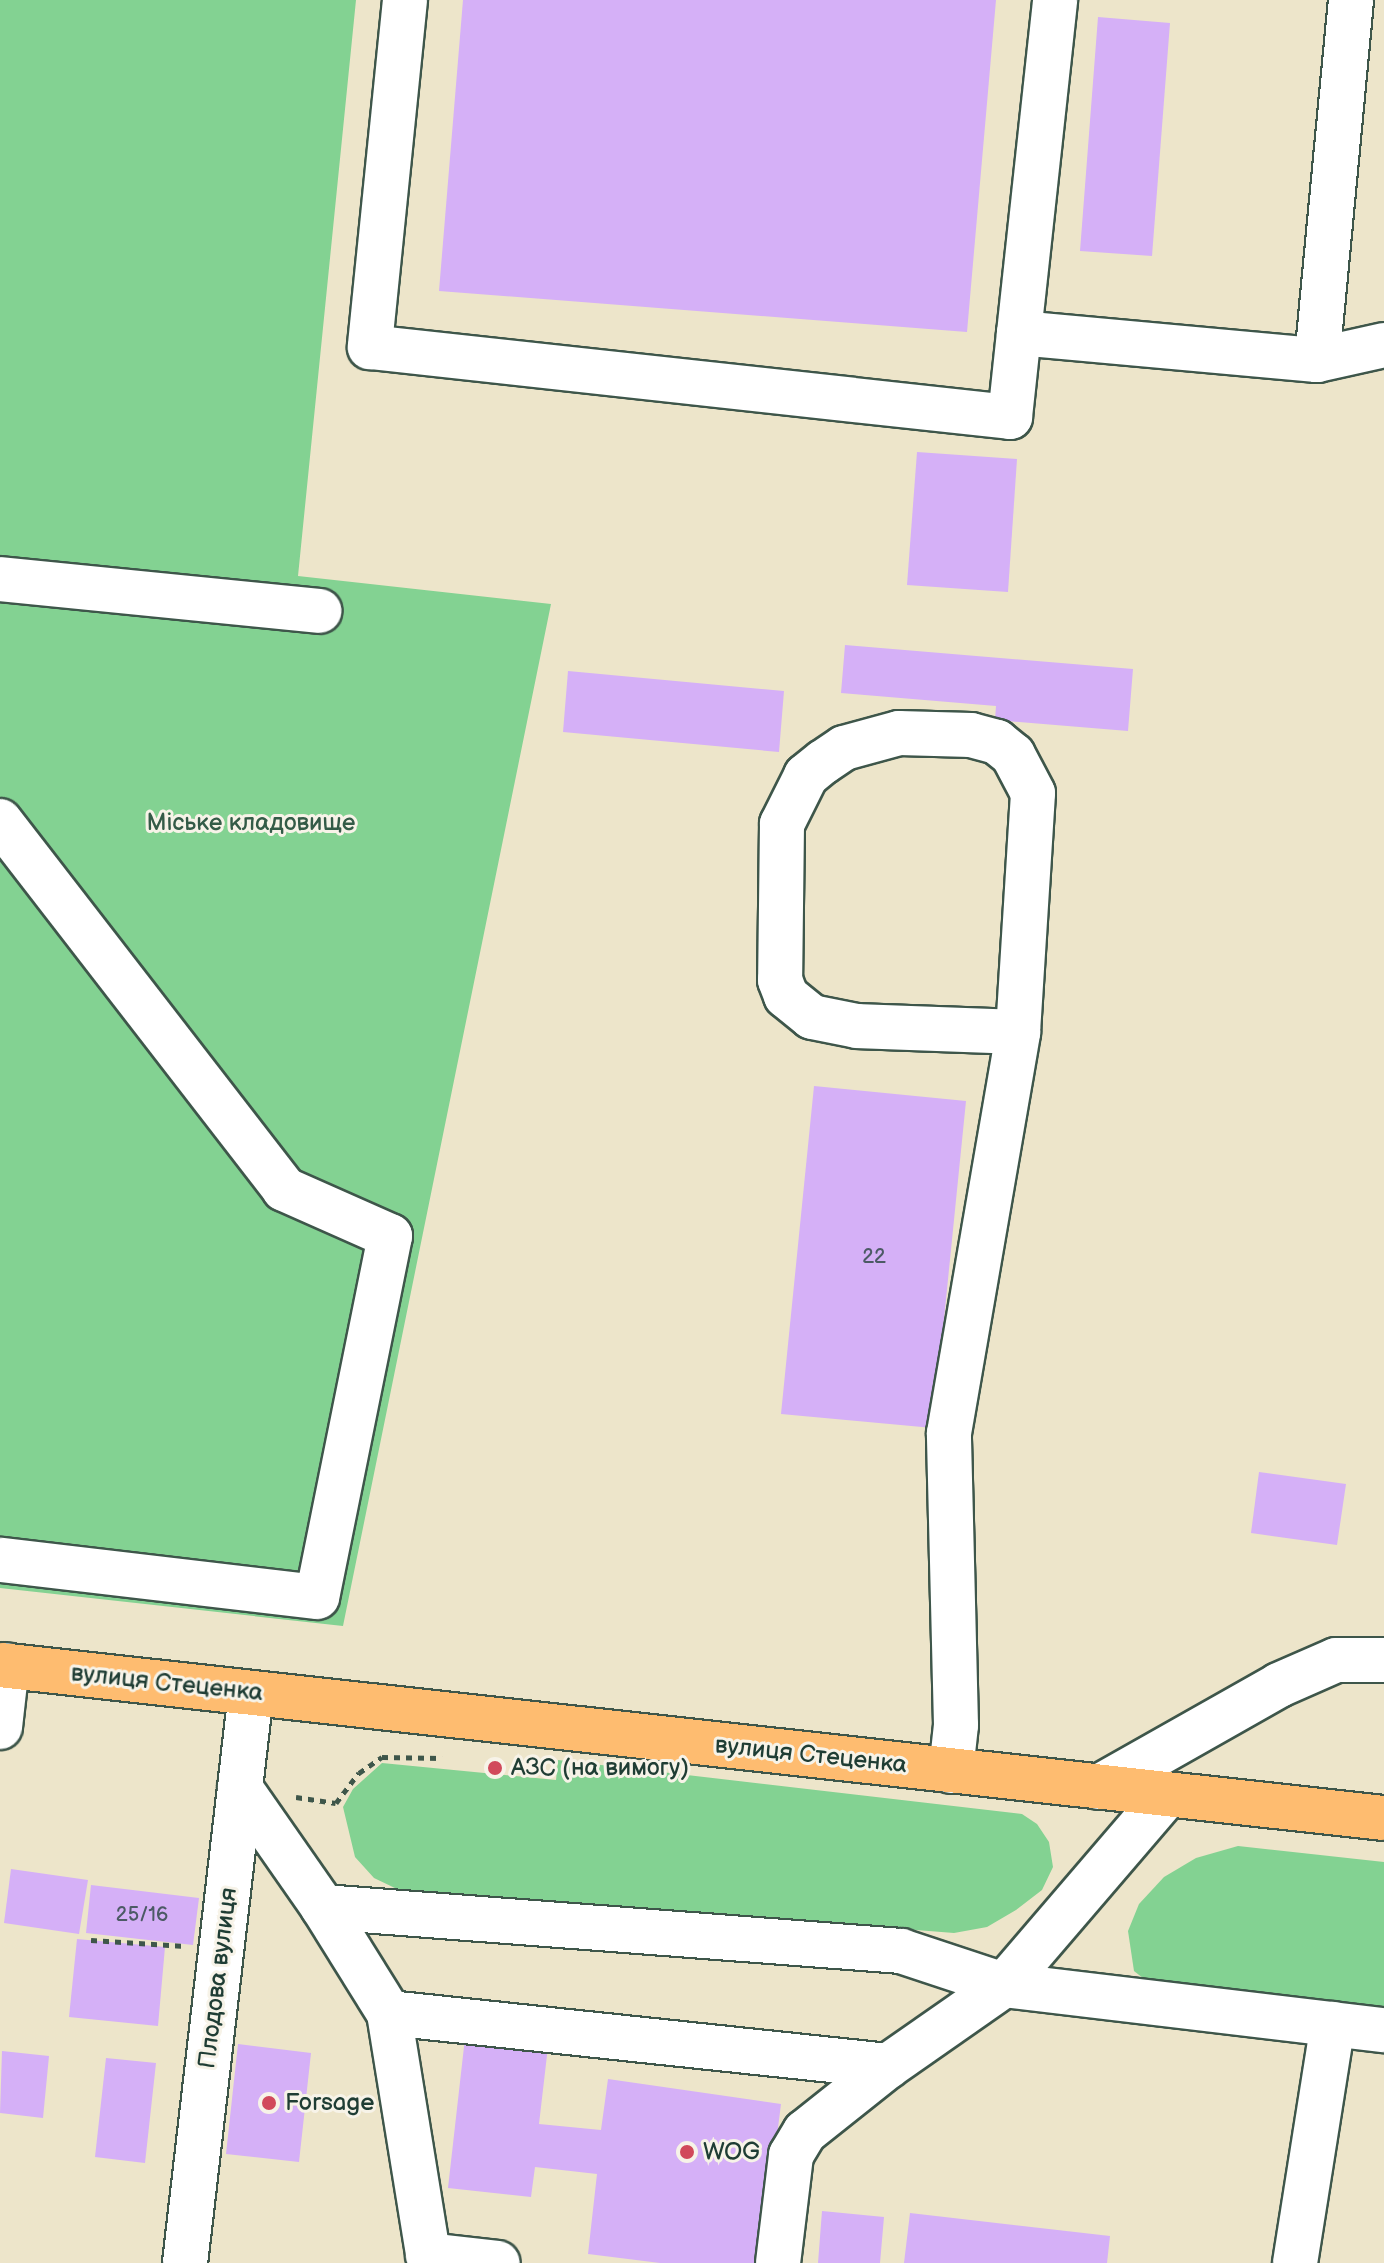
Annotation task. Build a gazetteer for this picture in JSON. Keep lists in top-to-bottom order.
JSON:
{
  "streets": {
    "main road": ["вулиця Стеценка"],
    "street": ["Плодова вулиця"]
  },
  "crossings": [
    ["вулиця Стеценка", "Плодова вулиця"]
  ],
  "parks": ["Міське кладовище"],
  "places": ["АЗС (на вимогу)", "Forsage", "WOG"],
  "house_numbers": ["22", "25/16"]
}
